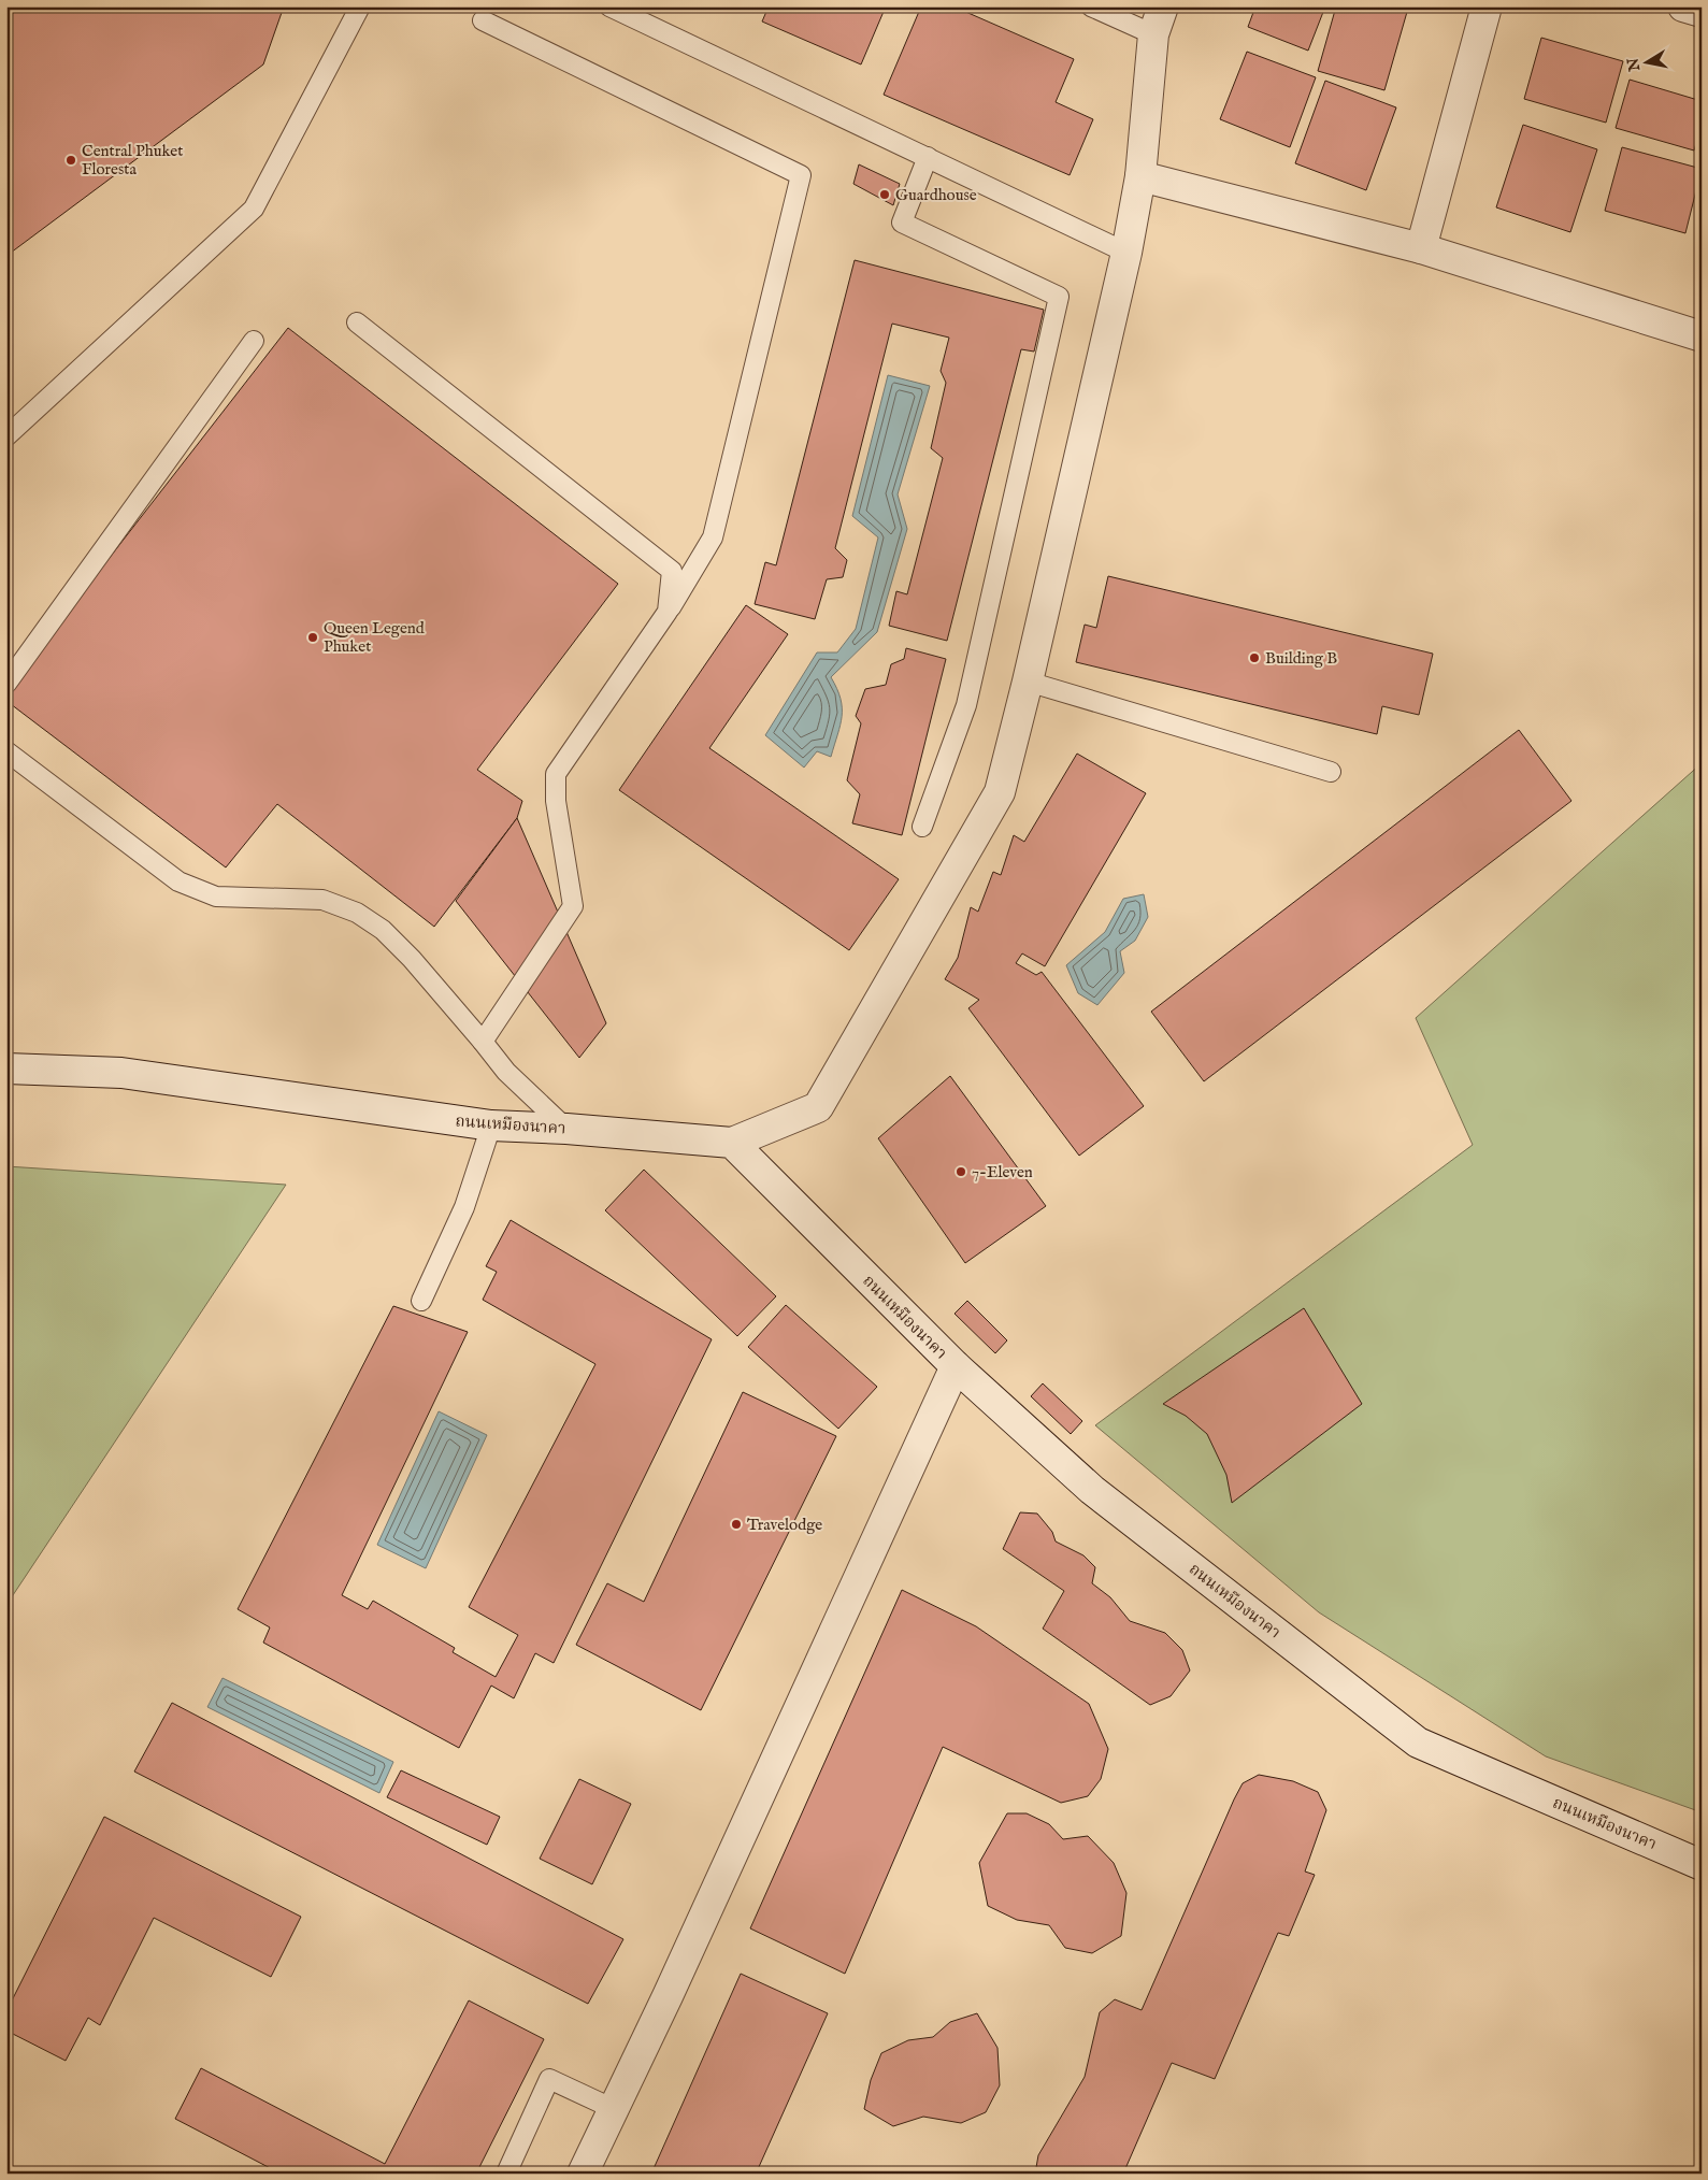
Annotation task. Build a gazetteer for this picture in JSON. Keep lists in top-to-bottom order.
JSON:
{
  "streets": {
    "street": ["ถนนเหมืองนาคา"]
  },
  "places": [
    "Central Phuket Floresta",
    "Guardhouse",
    "Queen Legend Phuket",
    "Building B",
    "7-Eleven",
    "Travelodge"
  ],
  "north": "left"
}
